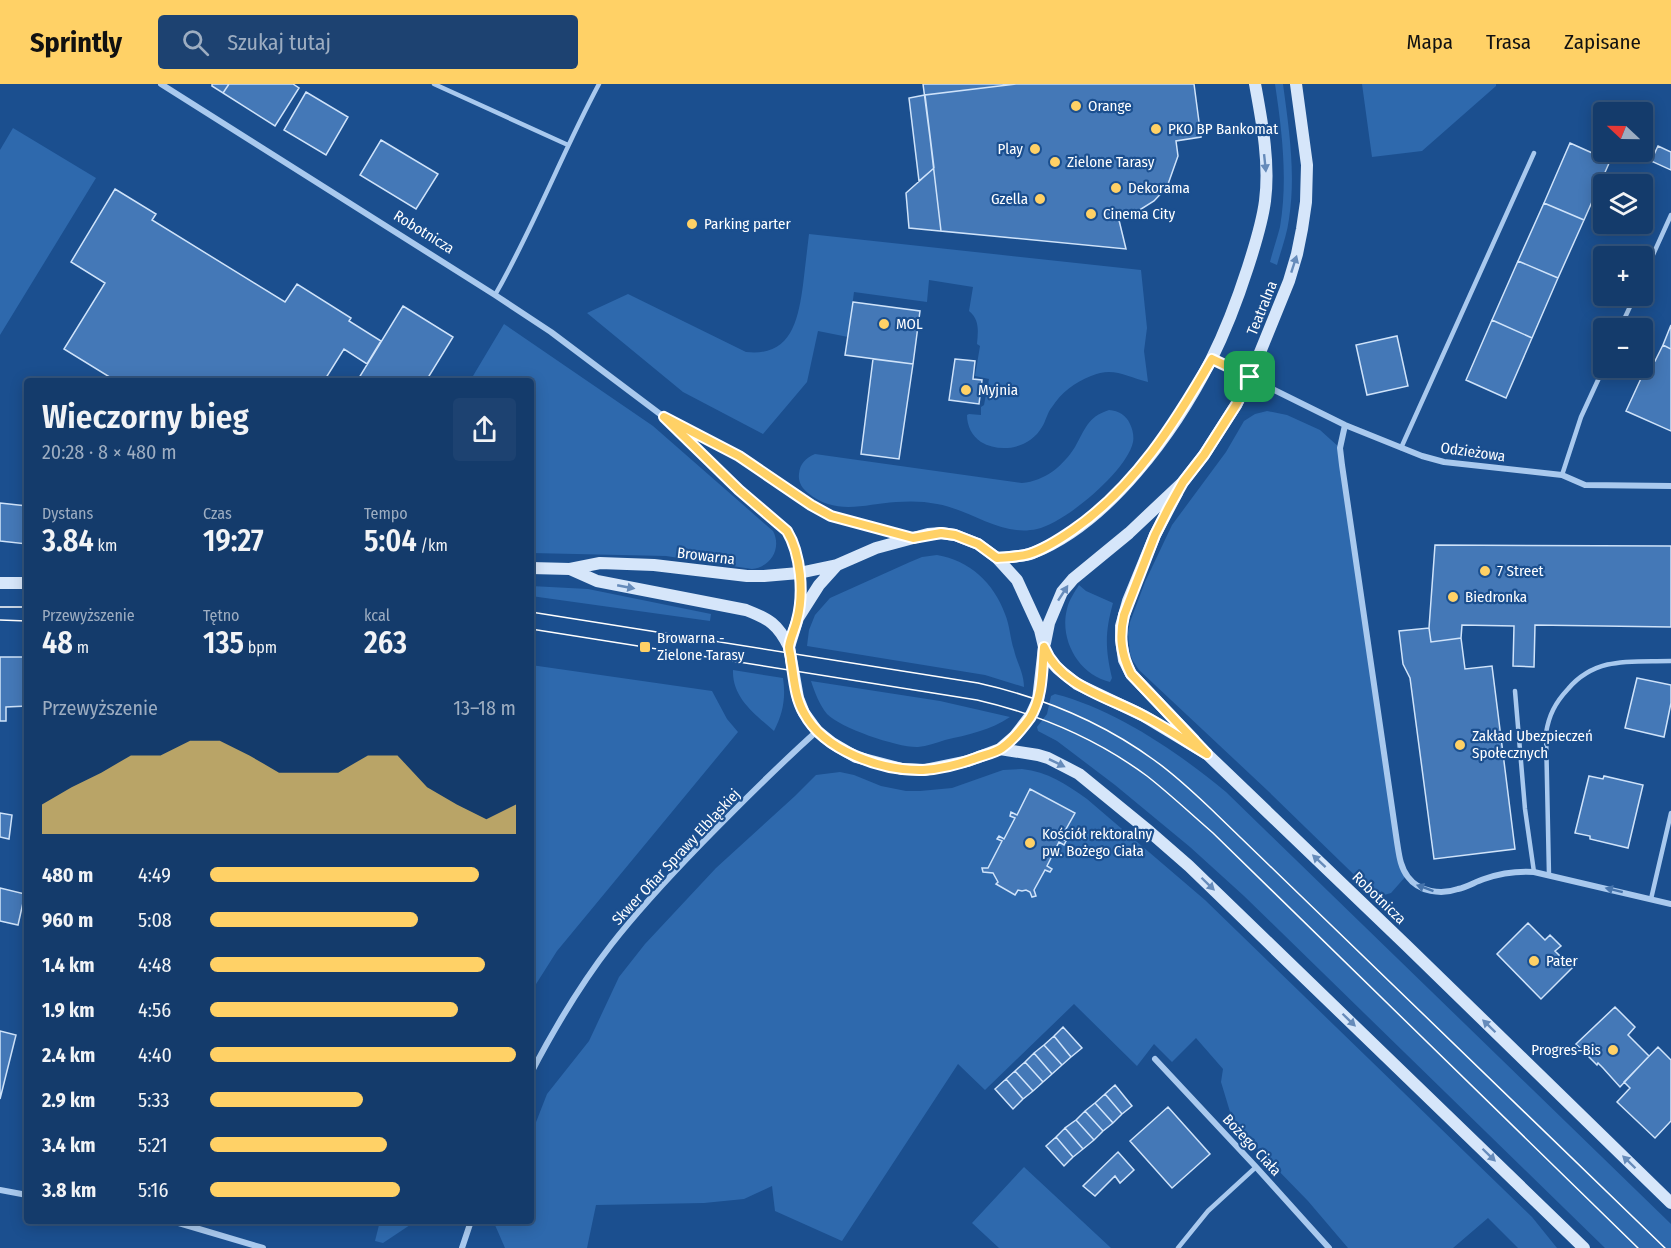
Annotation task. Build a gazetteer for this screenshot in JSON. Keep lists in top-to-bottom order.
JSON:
{
  "streets": {
    "main road": ["Robotnicza", "Teatralna", "Browarna"],
    "street": ["Odzieżowa", "Skwer Ofiar Sprawy Elbląskiej", "Bożego Ciała"]
  },
  "crossings": [
    ["Robotnicza", "Teatralna"],
    ["Robotnicza", "Browarna"],
    ["Teatralna", "Odzieżowa"]
  ],
  "places": {
    "other": [
      "Orange",
      "PKO BP Bankomat",
      "Play",
      "Zielone Tarasy",
      "Dekorama",
      "Gzella",
      "Cinema City",
      "Parking parter",
      "MOL",
      "Myjnia",
      "7 Street",
      "Biedronka",
      "Zakład Ubezpieczeń Społecznych",
      "Kościół rektoralny pw. Bożego Ciała",
      "Pater",
      "Progres-Bis"
    ],
    "transit": ["Browarna - Zielone Tarasy"]
  },
  "north": "left",
  "page": {
    "header": "Sprintly",
    "search": "Szukaj tutaj",
    "nav": ["Mapa", "Trasa", "Zapisane"],
    "map_buttons": ["+", "−"],
    "heading": ["Wieczorny bieg", "20:28 · 8 × 480 m"],
    "stats": [
      ["Dystans", "3.84 km"],
      ["Czas", "19:27"],
      ["Tempo", "5:04 /km"],
      ["Przewyższenie", "48 m"],
      ["Tętno", "135 bpm"],
      ["kcal", "263"]
    ],
    "chart": ["Przewyższenie", "13–18 m"],
    "list": [
      {
        "name": "480 m",
        "note": "4:49"
      },
      {
        "name": "960 m",
        "note": "5:08"
      },
      {
        "name": "1.4 km",
        "note": "4:48"
      },
      {
        "name": "1.9 km",
        "note": "4:56"
      },
      {
        "name": "2.4 km",
        "note": "4:40"
      },
      {
        "name": "2.9 km",
        "note": "5:33"
      },
      {
        "name": "3.4 km",
        "note": "5:21"
      },
      {
        "name": "3.8 km",
        "note": "5:16"
      }
    ]
  }
}
